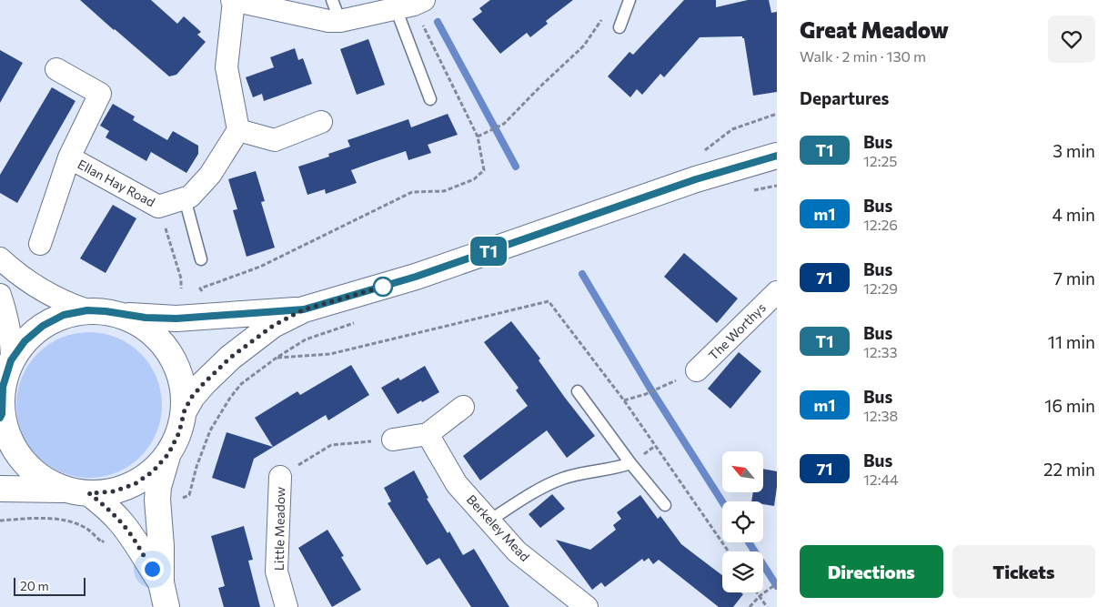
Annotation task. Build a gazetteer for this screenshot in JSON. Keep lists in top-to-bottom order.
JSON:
{
  "streets": {
    "street": [
      "Ellan Hay Road",
      "The Worthys",
      "Berkeley Mead",
      "Little Meadow"
    ]
  },
  "lines": ["bus line T1"],
  "scale_bar": "20 m",
  "north": "top left",
  "page": {
    "on_map": "T1",
    "heading": [
      ["Great Meadow", "Walk · 2 min · 130 m"],
      "Departures"
    ],
    "list": [
      {
        "mark": "T1",
        "name": "Bus",
        "note": "12:25",
        "value": "3 min"
      },
      {
        "mark": "m1",
        "name": "Bus",
        "note": "12:26",
        "value": "4 min"
      },
      {
        "mark": "71",
        "name": "Bus",
        "note": "12:29",
        "value": "7 min"
      },
      {
        "mark": "T1",
        "name": "Bus",
        "note": "12:33",
        "value": "11 min"
      },
      {
        "mark": "m1",
        "name": "Bus",
        "note": "12:38",
        "value": "16 min"
      },
      {
        "mark": "71",
        "name": "Bus",
        "note": "12:44",
        "value": "22 min"
      }
    ],
    "buttons": ["Directions", "Tickets"],
    "scale": "20 m"
  }
}
